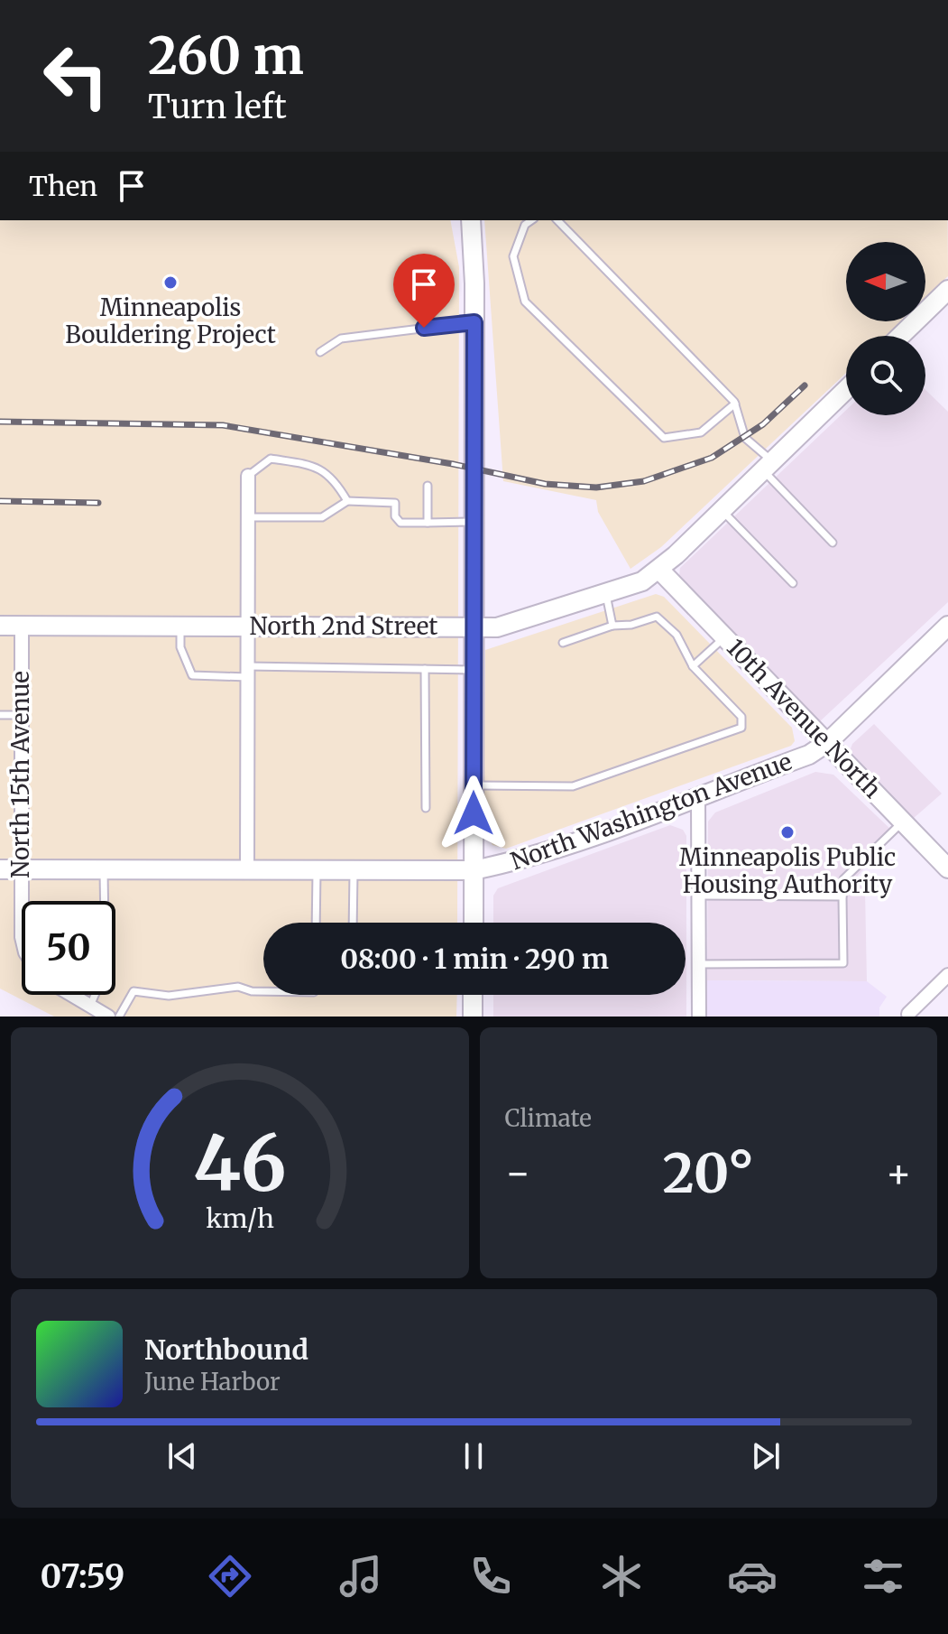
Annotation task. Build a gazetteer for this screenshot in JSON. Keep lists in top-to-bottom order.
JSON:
{
  "streets": {
    "main road": ["North 2nd Street", "10th Avenue North", "North Washington Avenue"],
    "street": ["North 15th Avenue"]
  },
  "crossings": [
    ["North 2nd Street", "10th Avenue North"],
    ["North 2nd Street", "North 15th Avenue"],
    ["10th Avenue North", "North Washington Avenue"],
    ["North 15th Avenue", "North Washington Avenue"]
  ],
  "places": ["Minneapolis Bouldering Project", "Minneapolis Public Housing Authority"],
  "north": "left",
  "page": {
    "turn": ["260 m", "Turn left"],
    "then": "Then",
    "limit": "50",
    "trip": "08:00 · 1 min · 290 m",
    "tile": "Climate",
    "heat": ["−", "20°", "+"],
    "song": ["Northbound", "June Harbor"],
    "tabs": "07:59",
    "gauge": ["46", "km/h"]
  }
}
